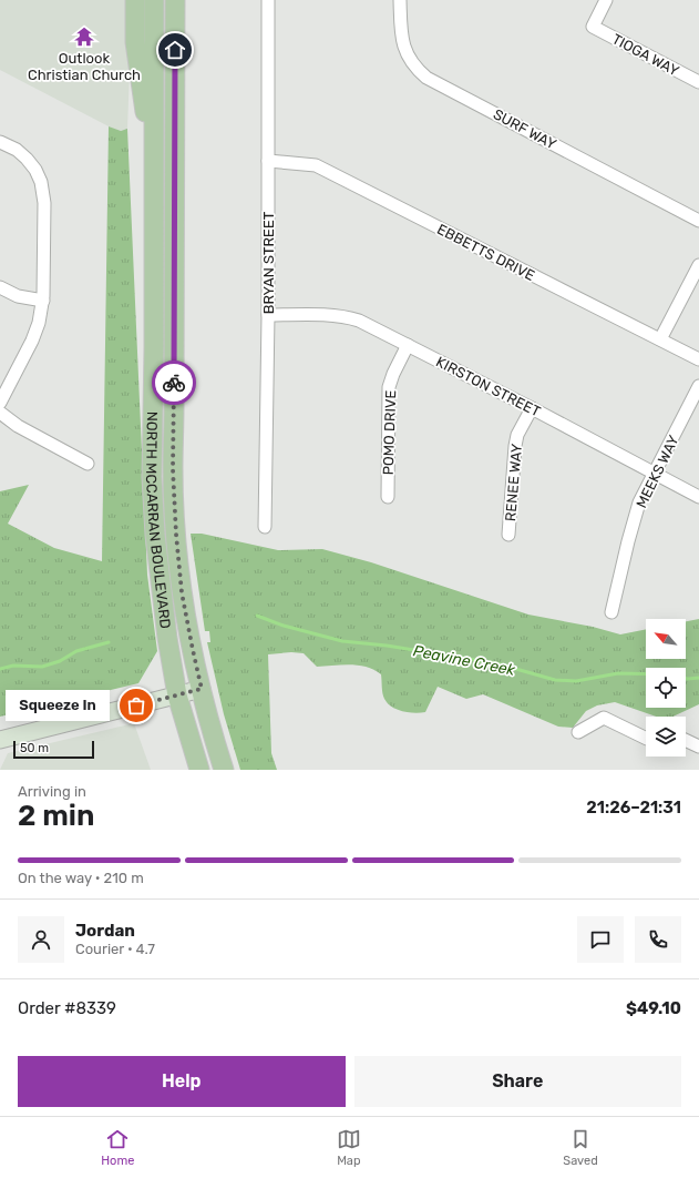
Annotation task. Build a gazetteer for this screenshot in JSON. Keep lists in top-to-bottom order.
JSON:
{
  "streets": {
    "main road": ["NORTH MCCARRAN BOULEVARD"],
    "street": [
      "TIOGA WAY",
      "SURF WAY",
      "EBBETTS DRIVE",
      "BRYAN STREET",
      "KIRSTON STREET",
      "POMO DRIVE",
      "MEEKS WAY",
      "RENEE WAY"
    ]
  },
  "crossings": [
    ["EBBETTS DRIVE", "BRYAN STREET"],
    ["BRYAN STREET", "KIRSTON STREET"],
    ["KIRSTON STREET", "POMO DRIVE"],
    ["KIRSTON STREET", "MEEKS WAY"],
    ["KIRSTON STREET", "RENEE WAY"]
  ],
  "water": ["Peavine Creek"],
  "places": {
    "temple": ["Outlook Christian Church"],
    "other": ["Squeeze In"]
  },
  "scale_bar": "50 m",
  "north": "top left",
  "page": {
    "bubble": "Squeeze In",
    "scale": "50 m",
    "heading": ["2 min", "Arriving in", "21:26–21:31"],
    "panel": [
      "Jordan",
      "Courier · 4.7",
      "Order #8339",
      "$49.10"
    ],
    "bar": "On the way · 210 m",
    "buttons": ["Help", "Share"],
    "tabs": ["Home", "Map", "Saved"]
  }
}
